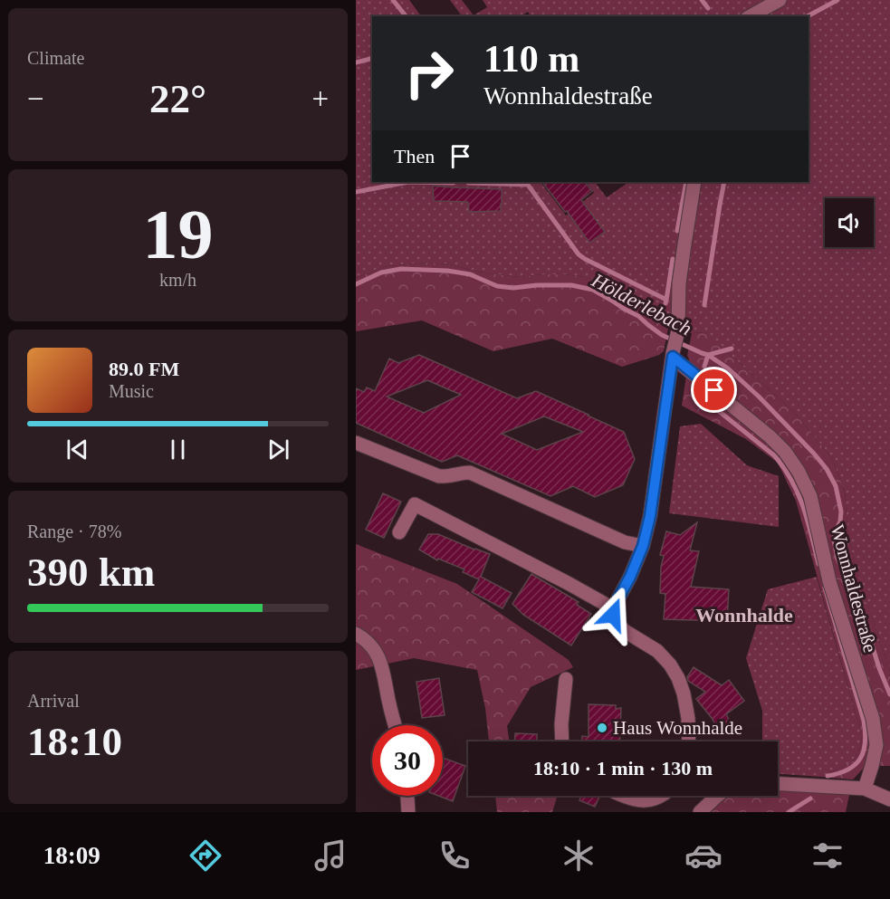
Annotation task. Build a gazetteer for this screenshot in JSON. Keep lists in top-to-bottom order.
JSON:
{
  "streets": {
    "street": ["Wonnhaldestraße"]
  },
  "districts": ["Wonnhalde"],
  "water": ["Hölderlebach"],
  "places": ["Haus Wonnhalde"],
  "page": {
    "tile": [
      "Climate",
      ["19", "km/h"],
      ["Range · 78%", "390 km"],
      ["Arrival", "18:10"]
    ],
    "turn": ["110 m", "Wonnhaldestraße"],
    "heat": ["−", "22°", "+"],
    "then": "Then",
    "song": ["89.0 FM", "Music"],
    "limit": "30",
    "trip": "18:10 · 1 min · 130 m",
    "tabs": "18:09"
  }
}
